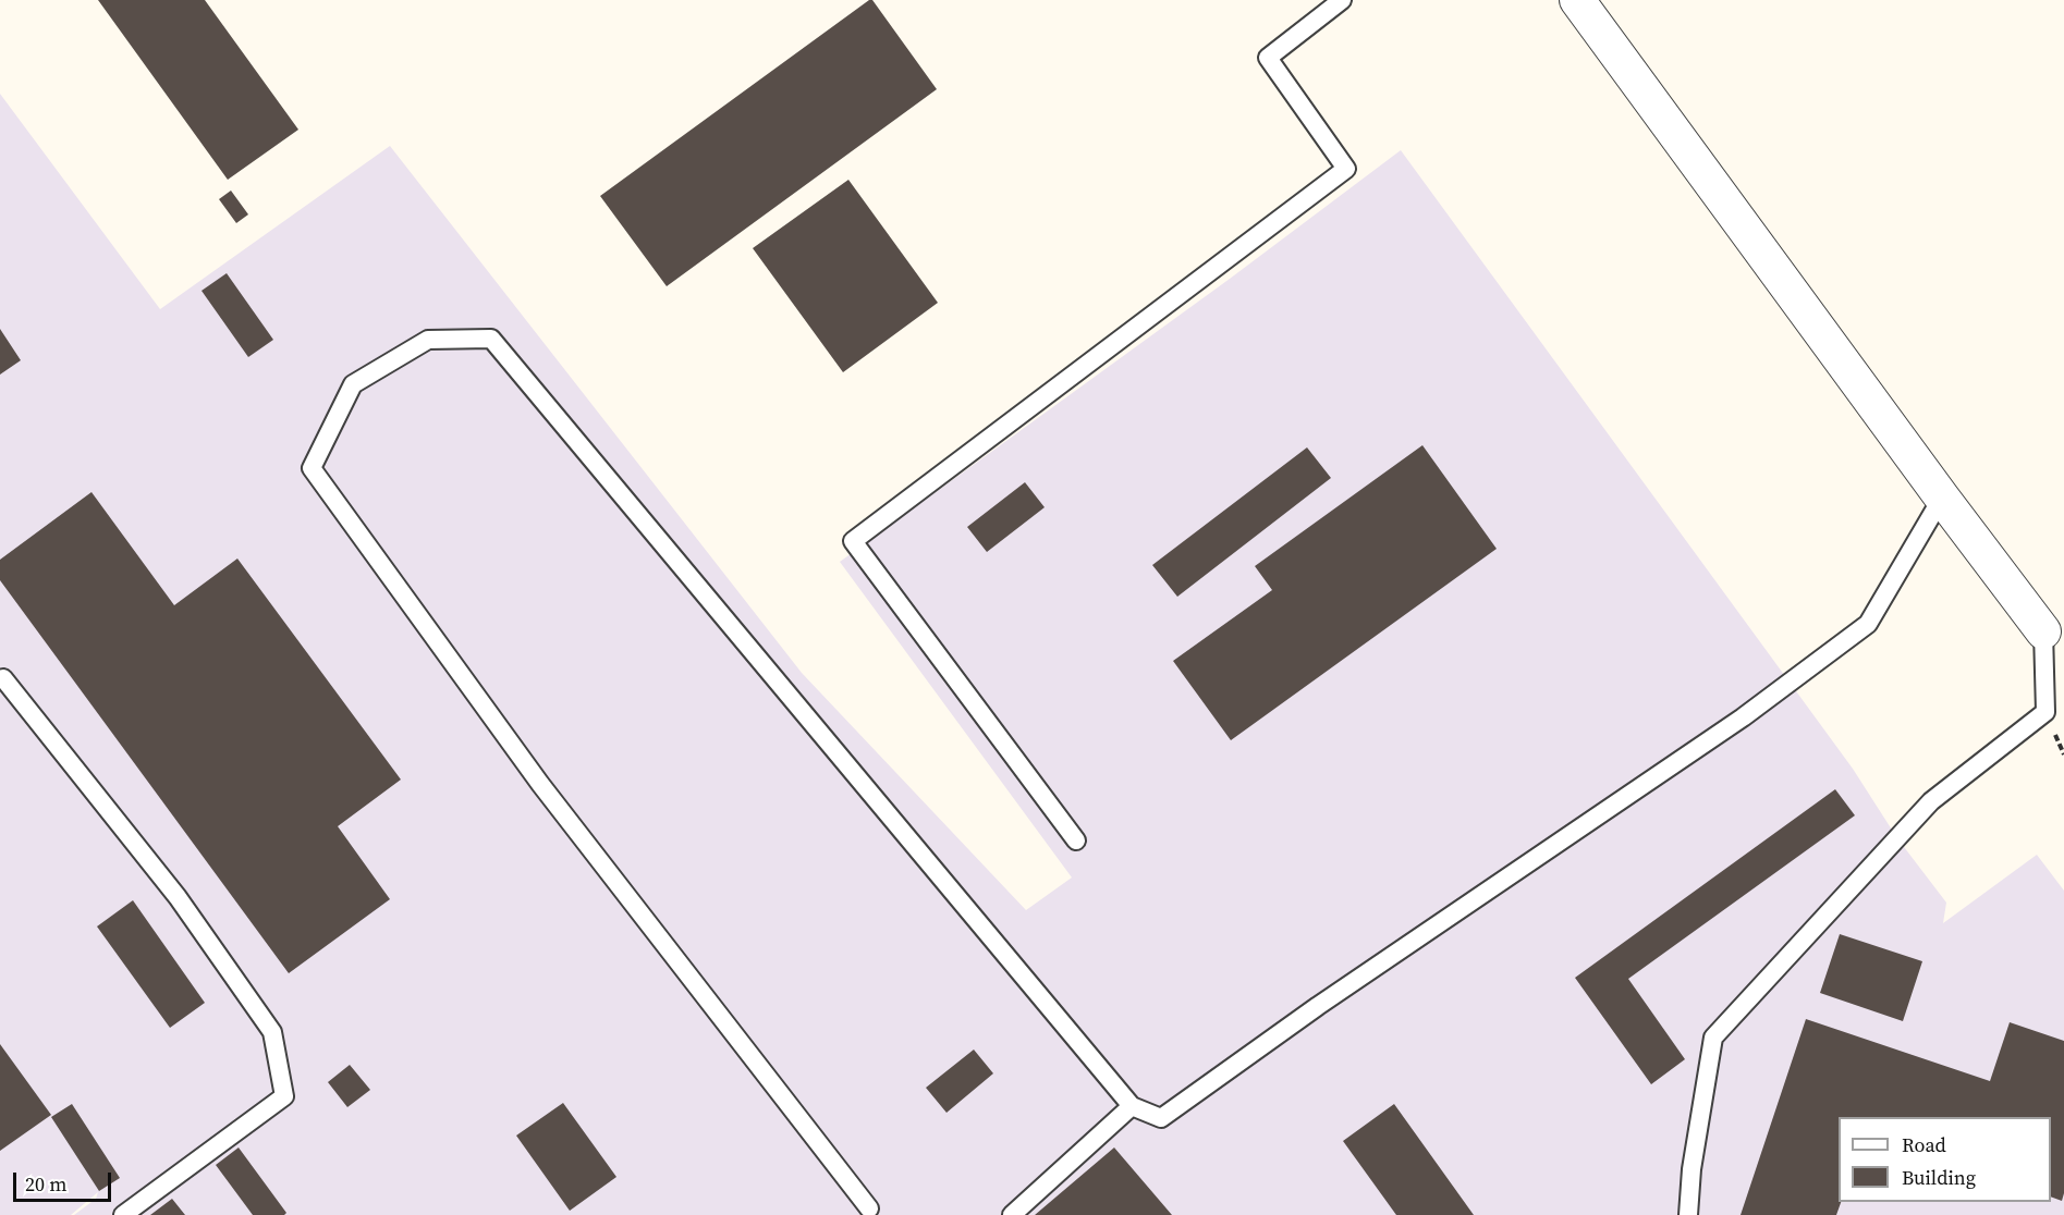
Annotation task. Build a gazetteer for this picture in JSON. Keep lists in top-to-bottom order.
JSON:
{
  "legend": ["Road", "Building"],
  "scale_bar": "20 m"
}
